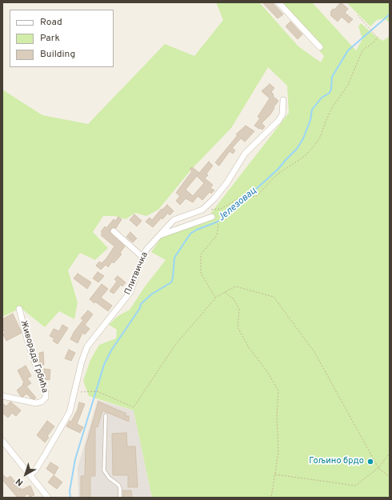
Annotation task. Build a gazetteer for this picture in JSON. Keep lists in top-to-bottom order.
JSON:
{
  "streets": {
    "street": ["Плитвичка", "Живорада Грбића"]
  },
  "water": ["Јелезовац"],
  "places": ["Гољино брдо"],
  "legend": ["Road", "Park", "Building"],
  "north": "bottom left"
}
